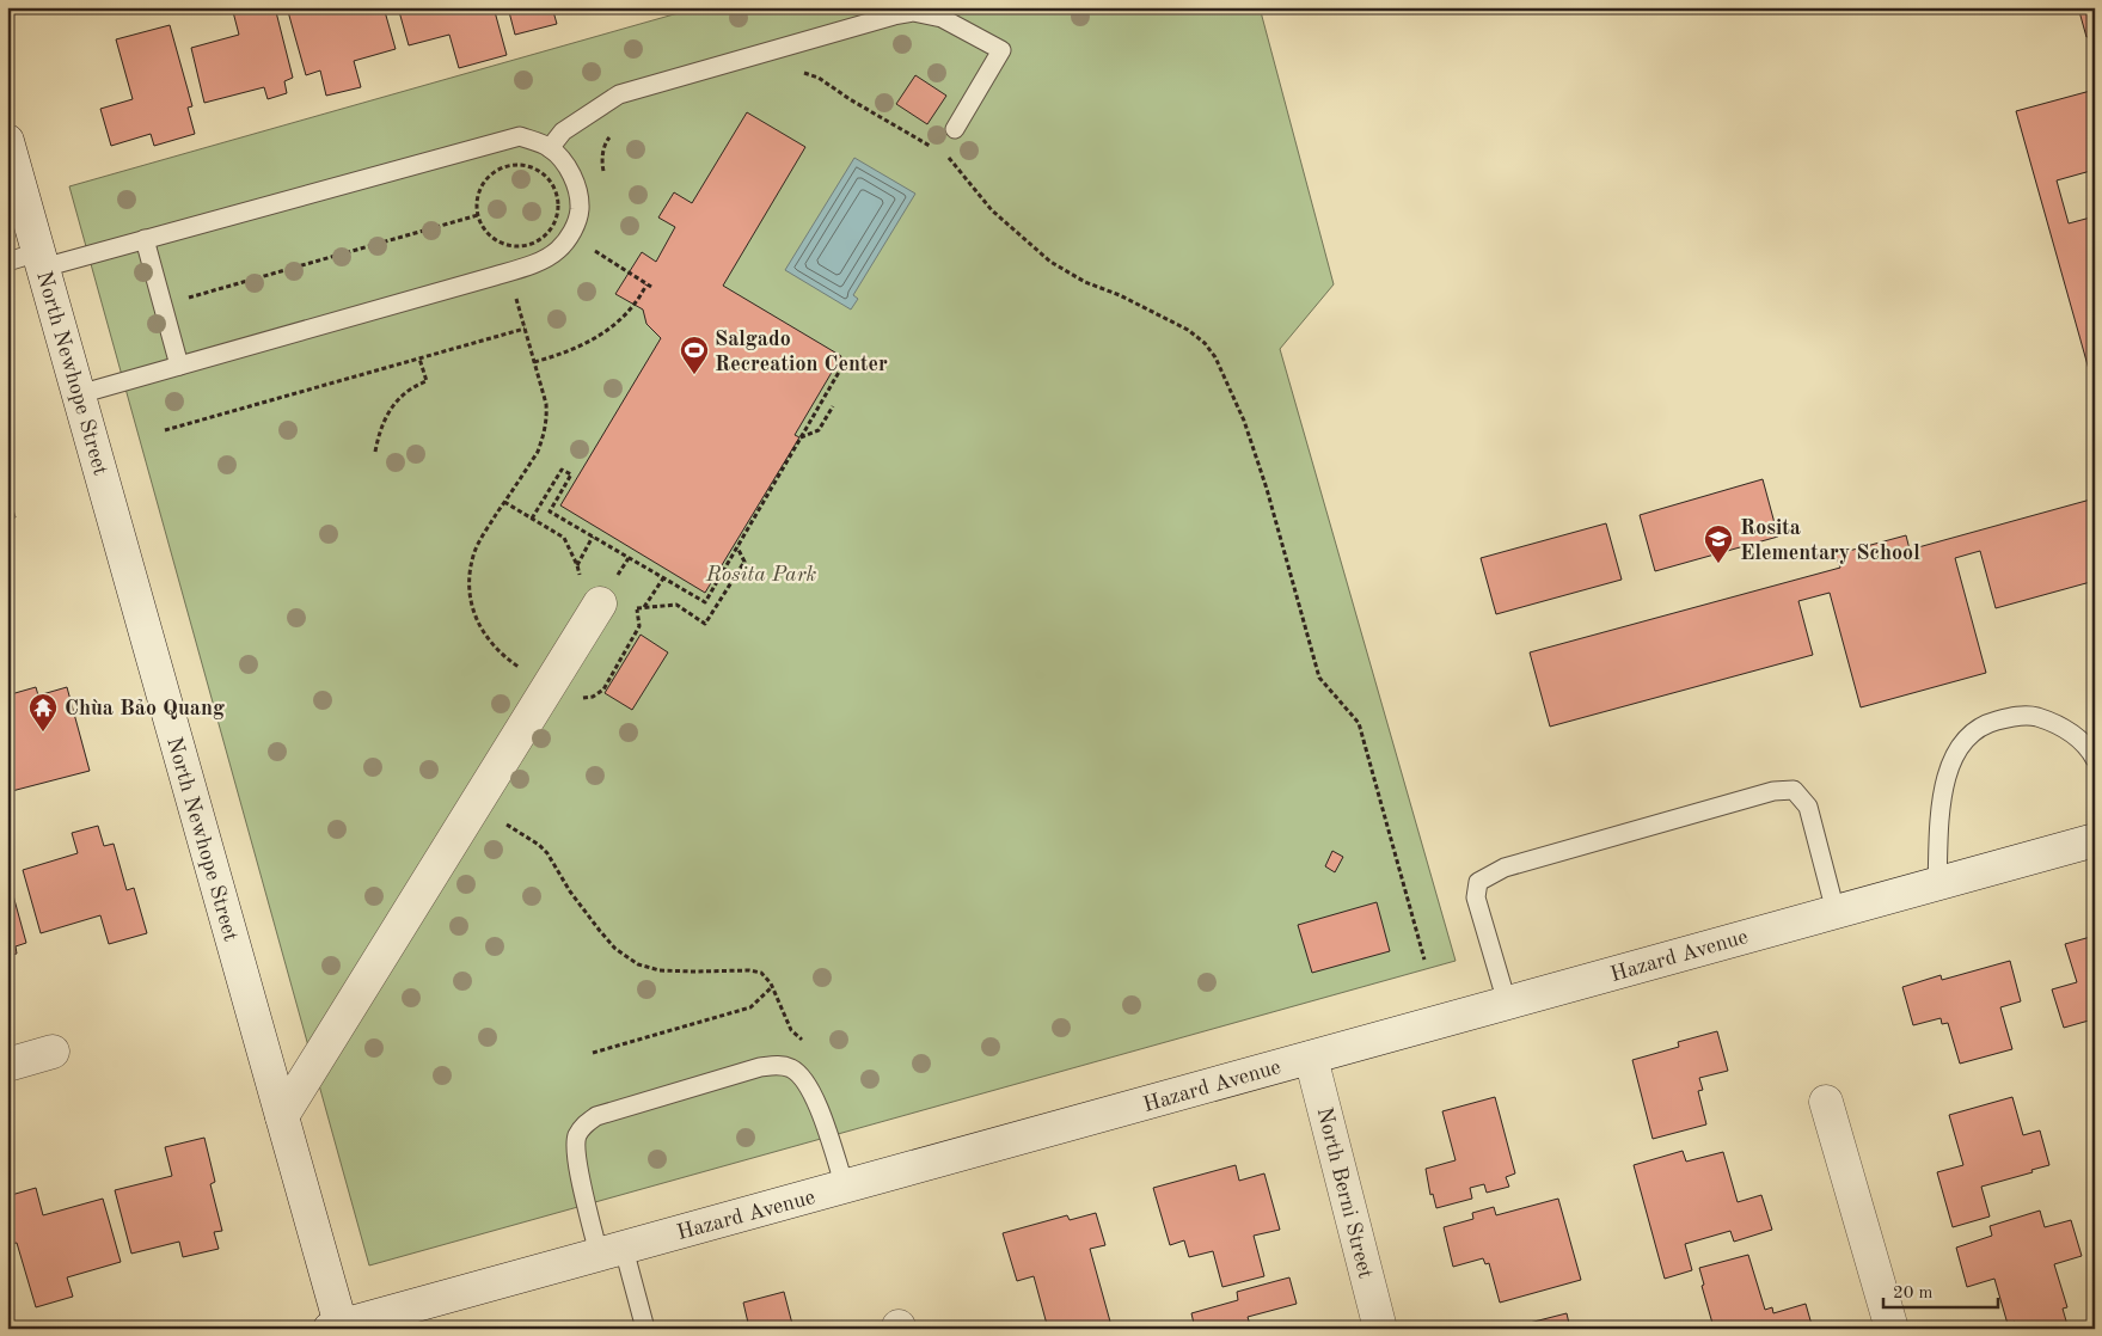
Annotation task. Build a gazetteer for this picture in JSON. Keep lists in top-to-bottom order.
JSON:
{
  "streets": {
    "street": ["North Newhope Street", "Hazard Avenue", "North Berni Street"]
  },
  "crossings": [
    ["North Newhope Street", "Hazard Avenue"],
    ["Hazard Avenue", "North Berni Street"]
  ],
  "parks": ["Rosita Park"],
  "places": {
    "sports": ["Salgado Recreation Center"],
    "school or university": ["Rosita Elementary School"],
    "temple": ["Chùa Bảo Quang"]
  },
  "scale_bar": "20 m"
}
